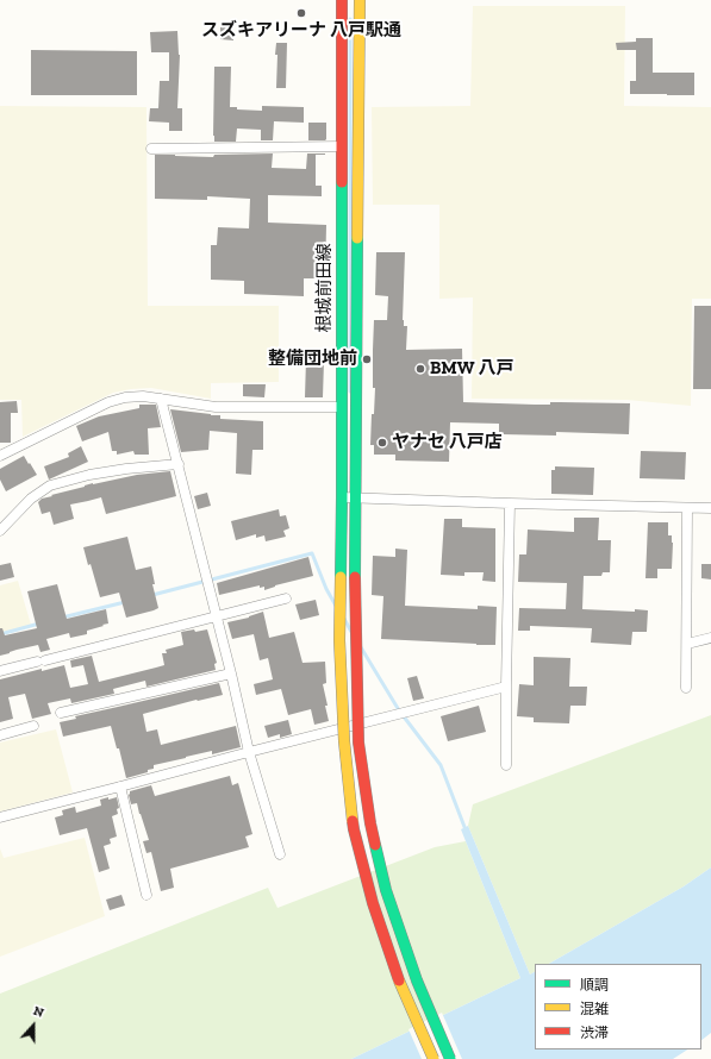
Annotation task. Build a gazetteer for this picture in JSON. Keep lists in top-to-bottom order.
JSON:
{
  "streets": {
    "street": ["根城前田線"]
  },
  "places": [
    "スズキアリーナ 八戸駅通",
    "整備団地前",
    "BMW 八戸",
    "ヤナセ 八戸店"
  ],
  "legend": ["順調", "混雑", "渋滞"],
  "north": "top"
}
